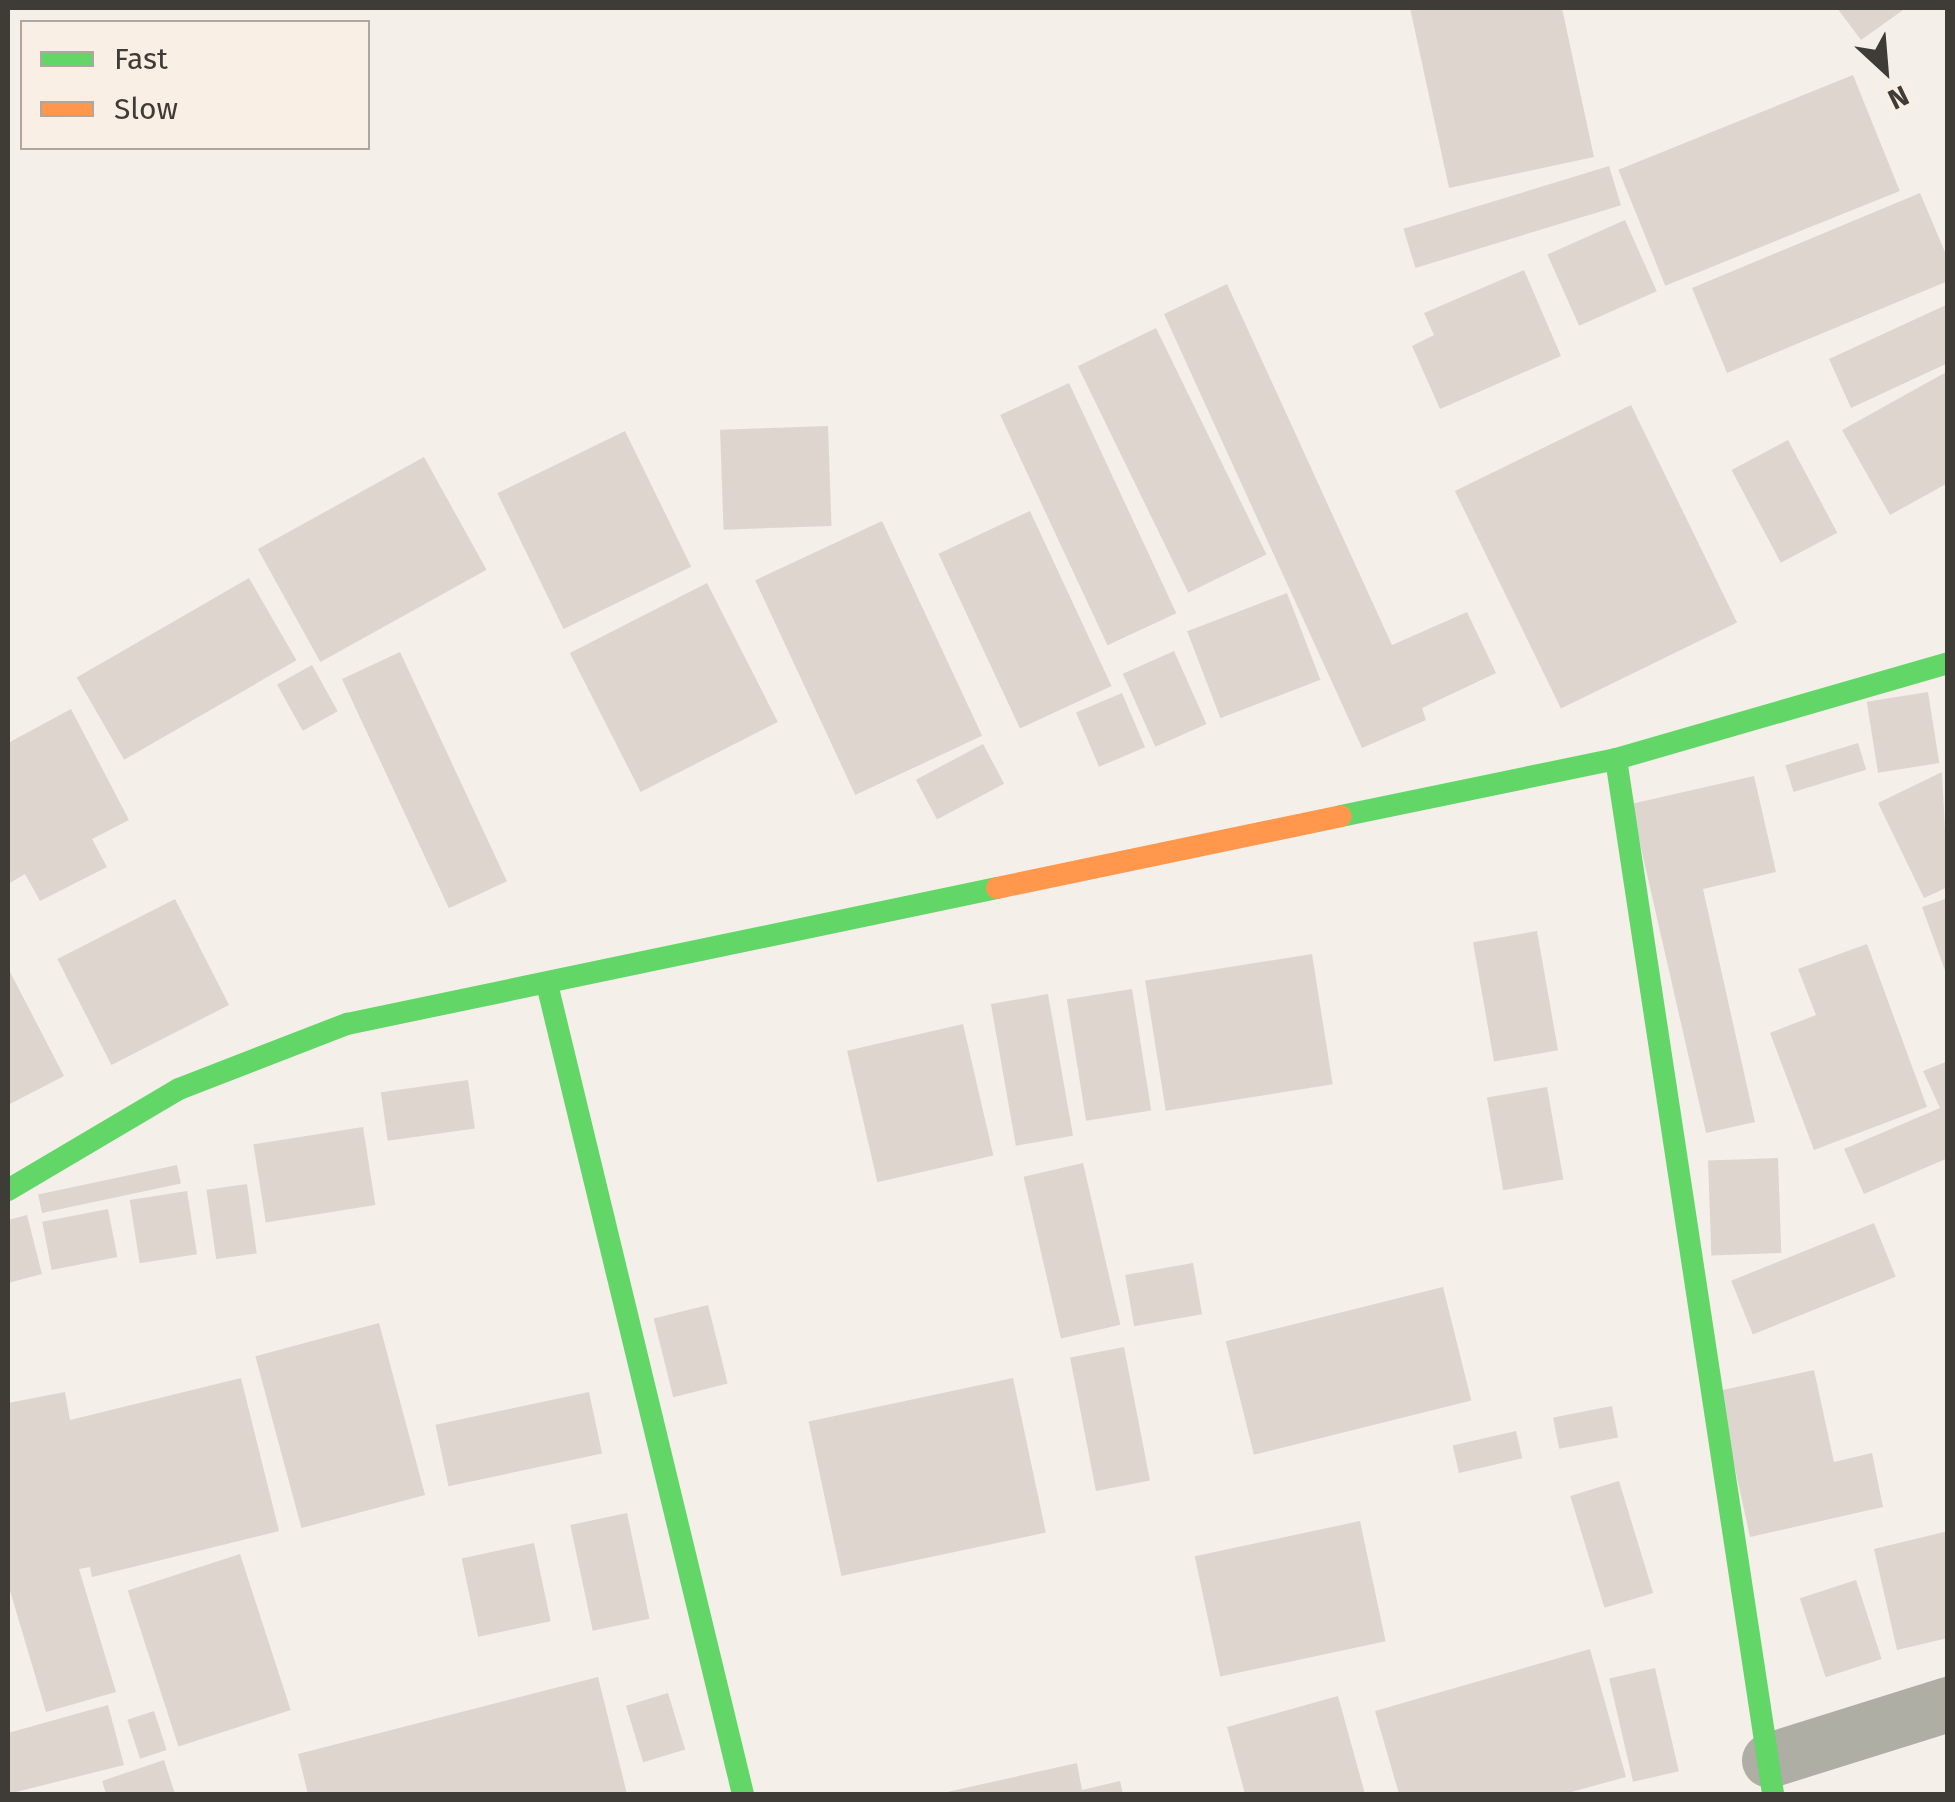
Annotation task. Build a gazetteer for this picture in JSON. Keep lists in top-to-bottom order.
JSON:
{
  "legend": ["Fast", "Slow"],
  "north": "bottom right"
}
